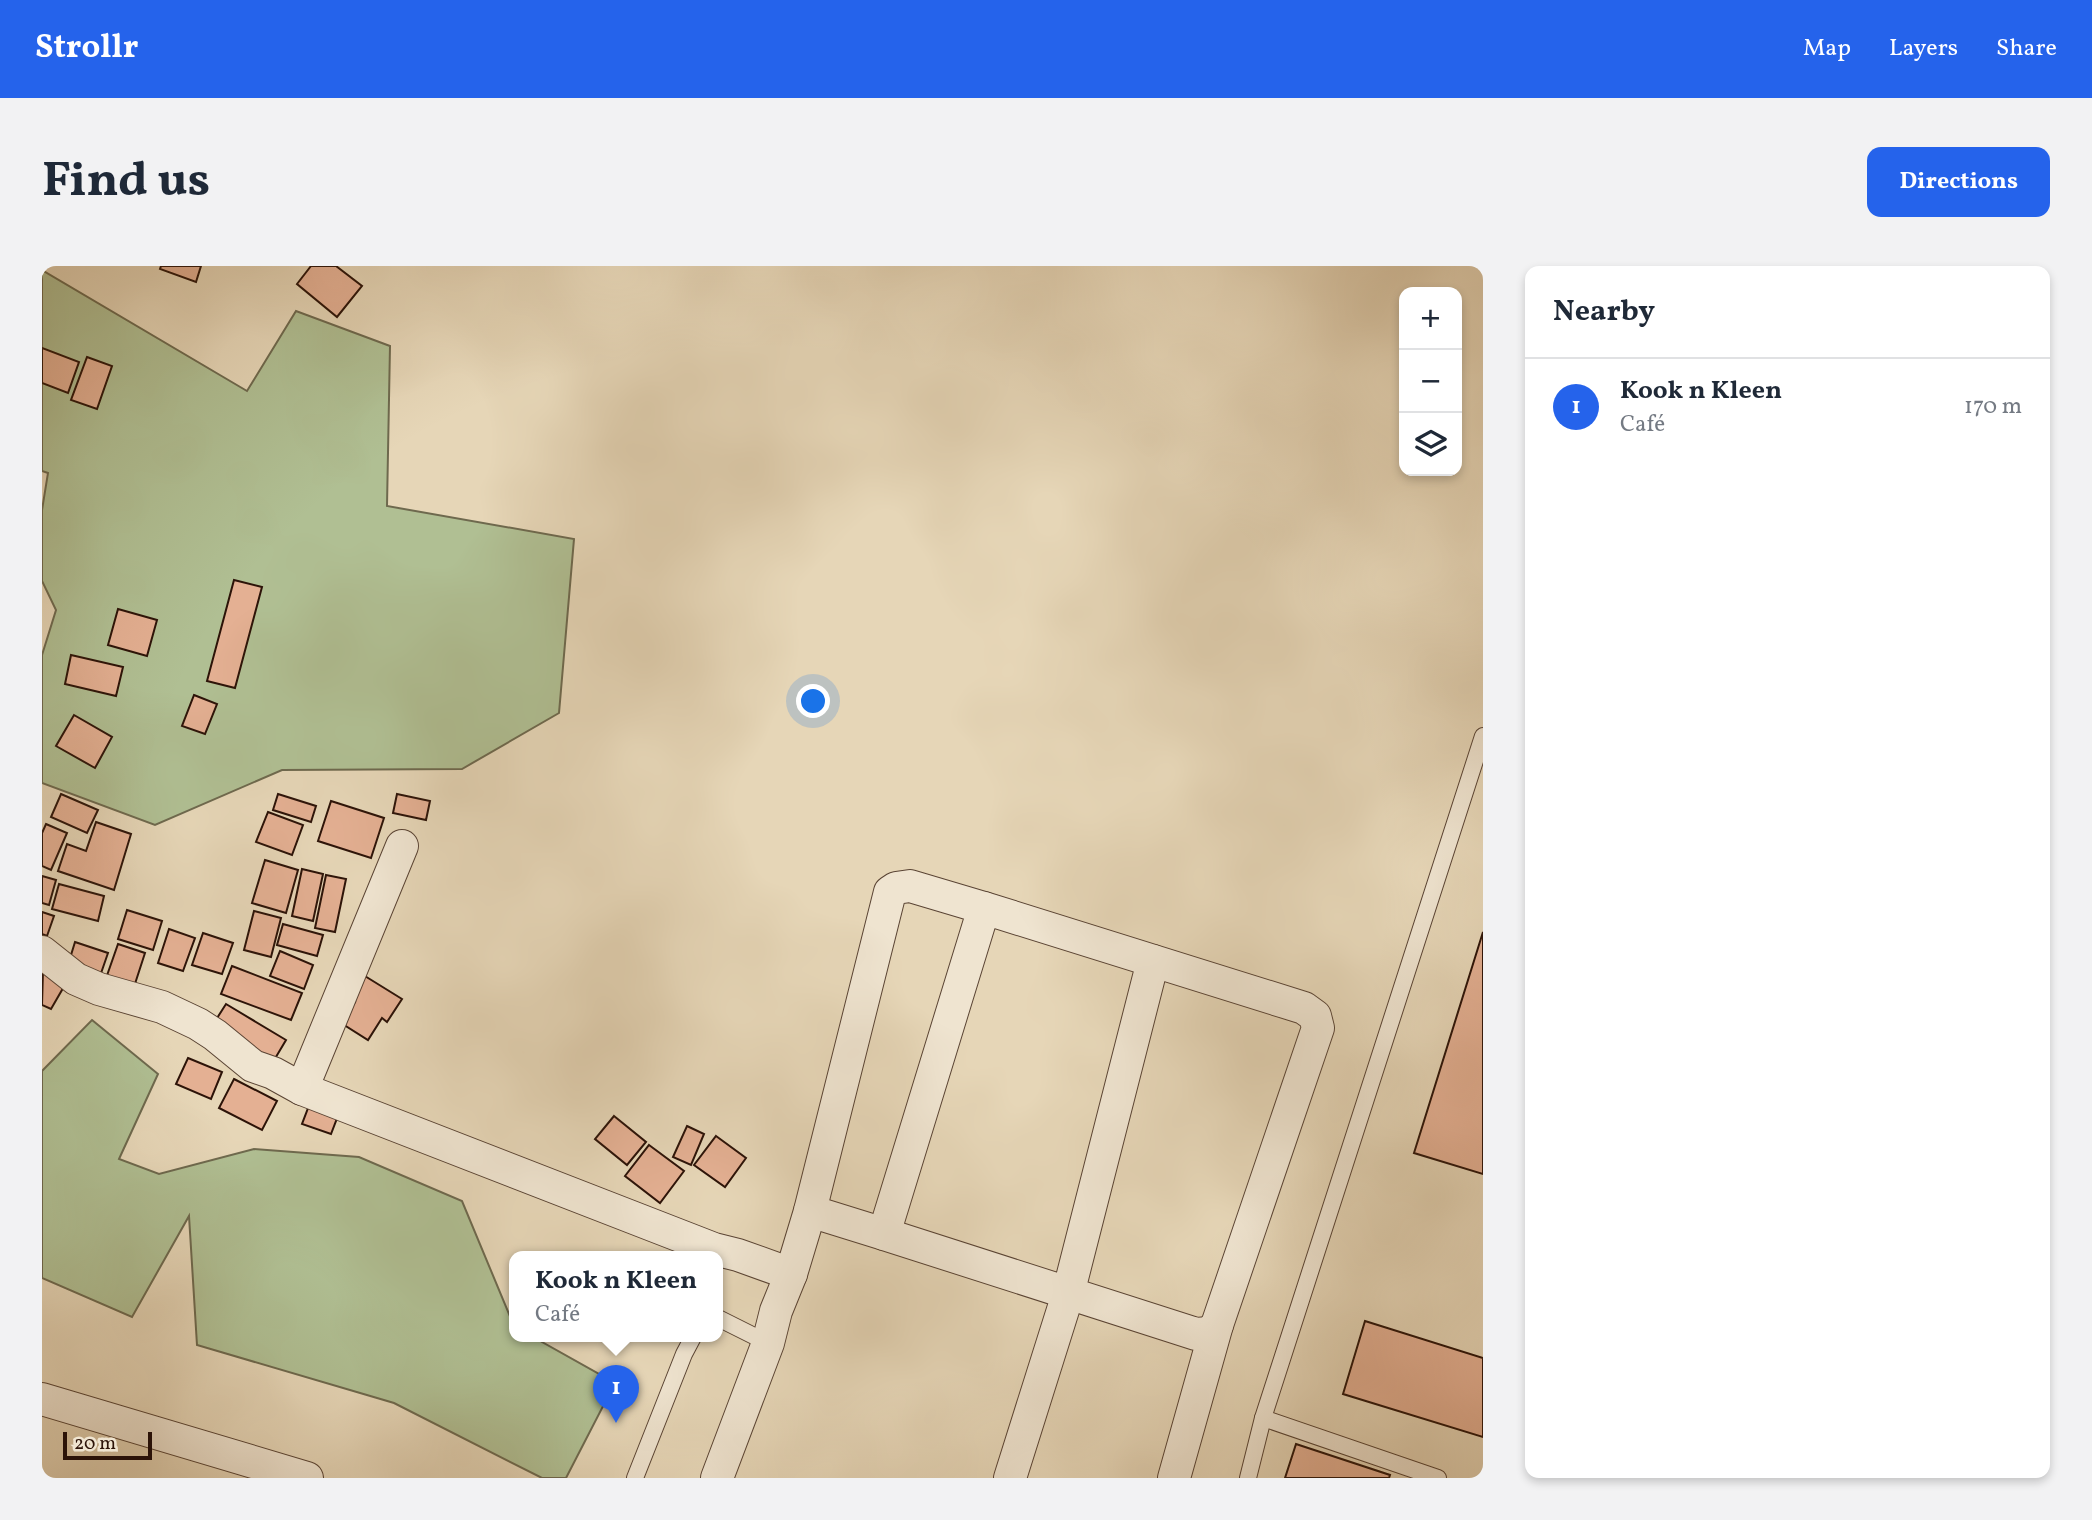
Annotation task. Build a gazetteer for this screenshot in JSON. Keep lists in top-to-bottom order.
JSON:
{
  "scale_bar": "20 m",
  "page": {
    "header": "Strollr",
    "nav": ["Map", "Layers", "Share"],
    "buttons": "Directions",
    "title": "Find us",
    "heading": "Nearby",
    "map_buttons": ["+", "−"],
    "list": [
      {
        "mark": "1",
        "name": "Kook n Kleen",
        "note": "Café",
        "value": "170 m"
      }
    ],
    "popup": ["Kook n Kleen", "Café"],
    "pins": "1",
    "scale": "20 m"
  }
}
